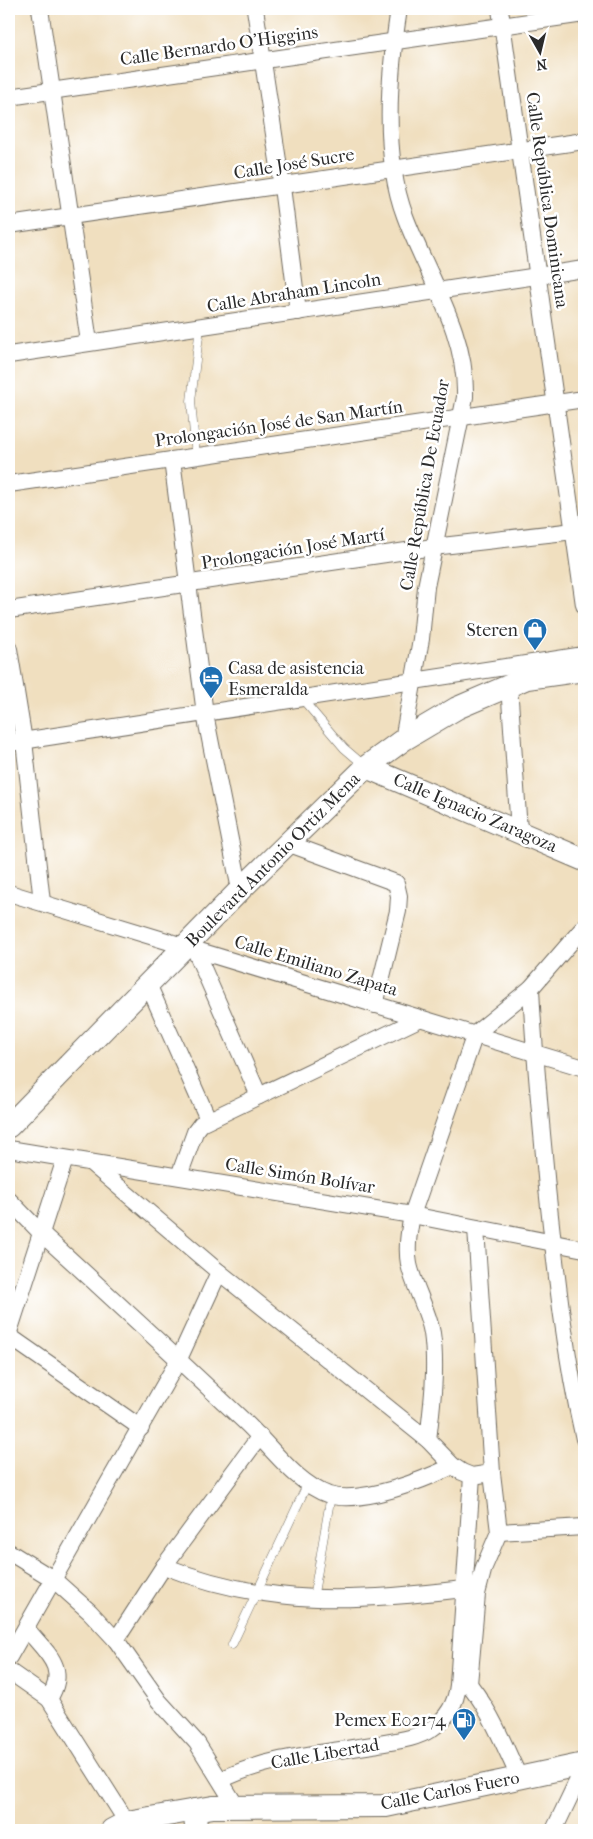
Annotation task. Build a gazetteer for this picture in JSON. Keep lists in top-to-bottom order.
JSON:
{
  "streets": {
    "main road": ["Calle Ignacio Zaragoza", "Boulevard Antonio Ortiz Mena", "Calle Carlos Fuero"],
    "street": [
      "Calle Bernardo O'Higgins",
      "Calle José Sucre",
      "Calle República Dominicana",
      "Calle Abraham Lincoln",
      "Prolongación José de San Martín",
      "Calle República De Ecuador",
      "Prolongación José Martí",
      "Calle Emiliano Zapata",
      "Calle Simón Bolívar",
      "Calle Libertad"
    ]
  },
  "crossings": [
    ["Calle Bernardo O'Higgins", "Calle República Dominicana"],
    ["Calle Bernardo O'Higgins", "Calle República De Ecuador"],
    ["Calle José Sucre", "Calle República Dominicana"],
    ["Calle José Sucre", "Calle República De Ecuador"],
    ["Calle República Dominicana", "Calle Abraham Lincoln"],
    ["Calle República Dominicana", "Prolongación José de San Martín"],
    ["Calle República Dominicana", "Prolongación José Martí"],
    ["Calle Abraham Lincoln", "Calle República De Ecuador"],
    ["Prolongación José de San Martín", "Calle República De Ecuador"],
    ["Calle República De Ecuador", "Prolongación José Martí"],
    ["Calle República De Ecuador", "Boulevard Antonio Ortiz Mena"],
    ["Calle Ignacio Zaragoza", "Boulevard Antonio Ortiz Mena"],
    ["Boulevard Antonio Ortiz Mena", "Calle Emiliano Zapata"]
  ],
  "places": {
    "shop": ["Steren"],
    "hotel": ["Casa de asistencia Esmeralda"],
    "fuel station": ["Pemex E02174"]
  },
  "north": "bottom"
}
